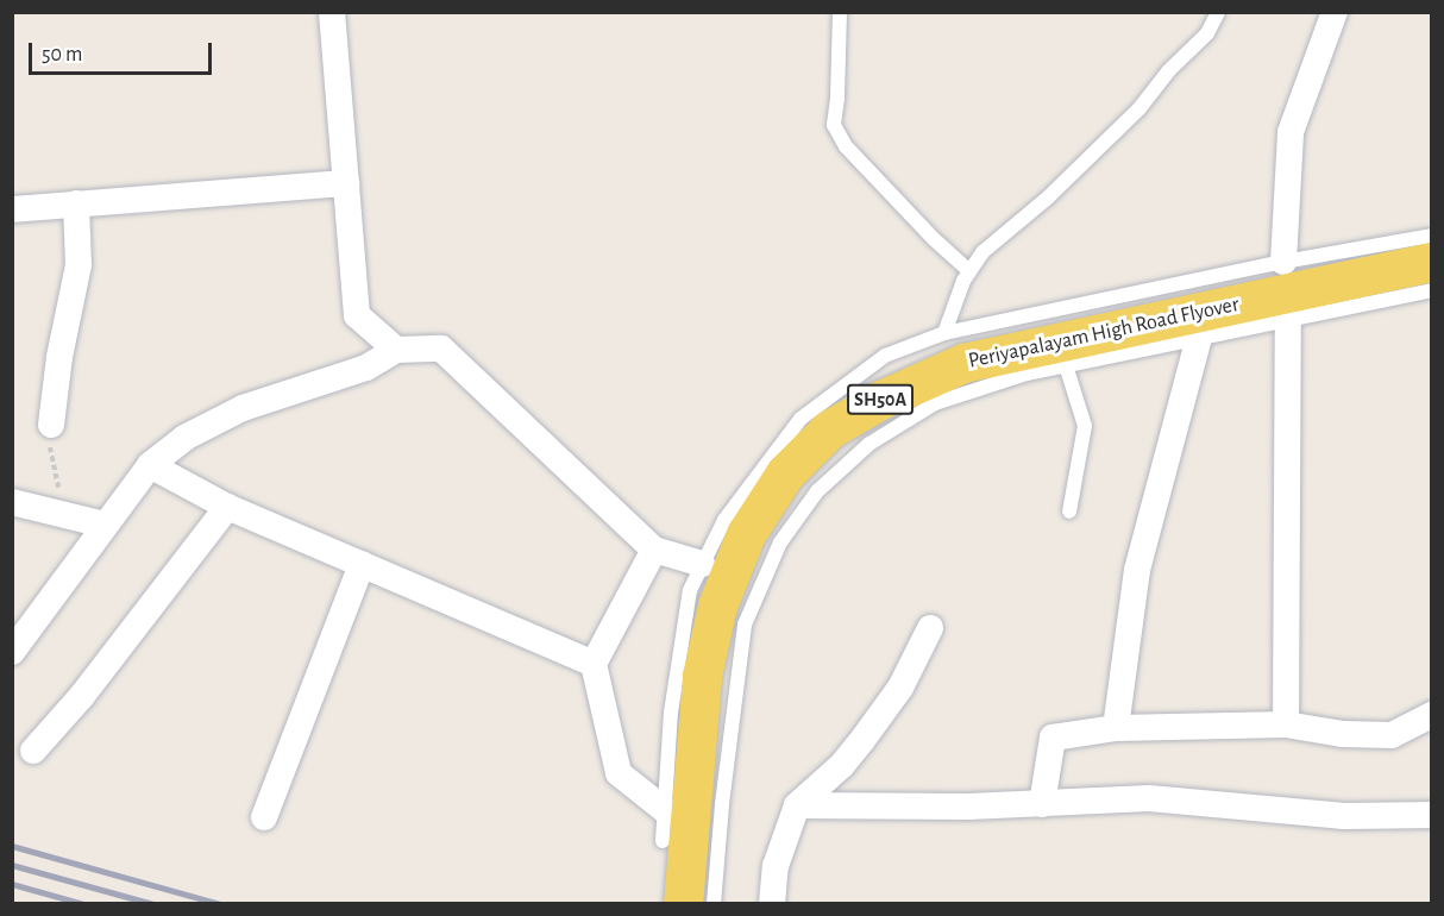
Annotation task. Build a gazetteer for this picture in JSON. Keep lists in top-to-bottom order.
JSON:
{
  "streets": {
    "main road": ["Periyapalayam High Road Flyover", "SH50A"]
  },
  "scale_bar": "50 m"
}
